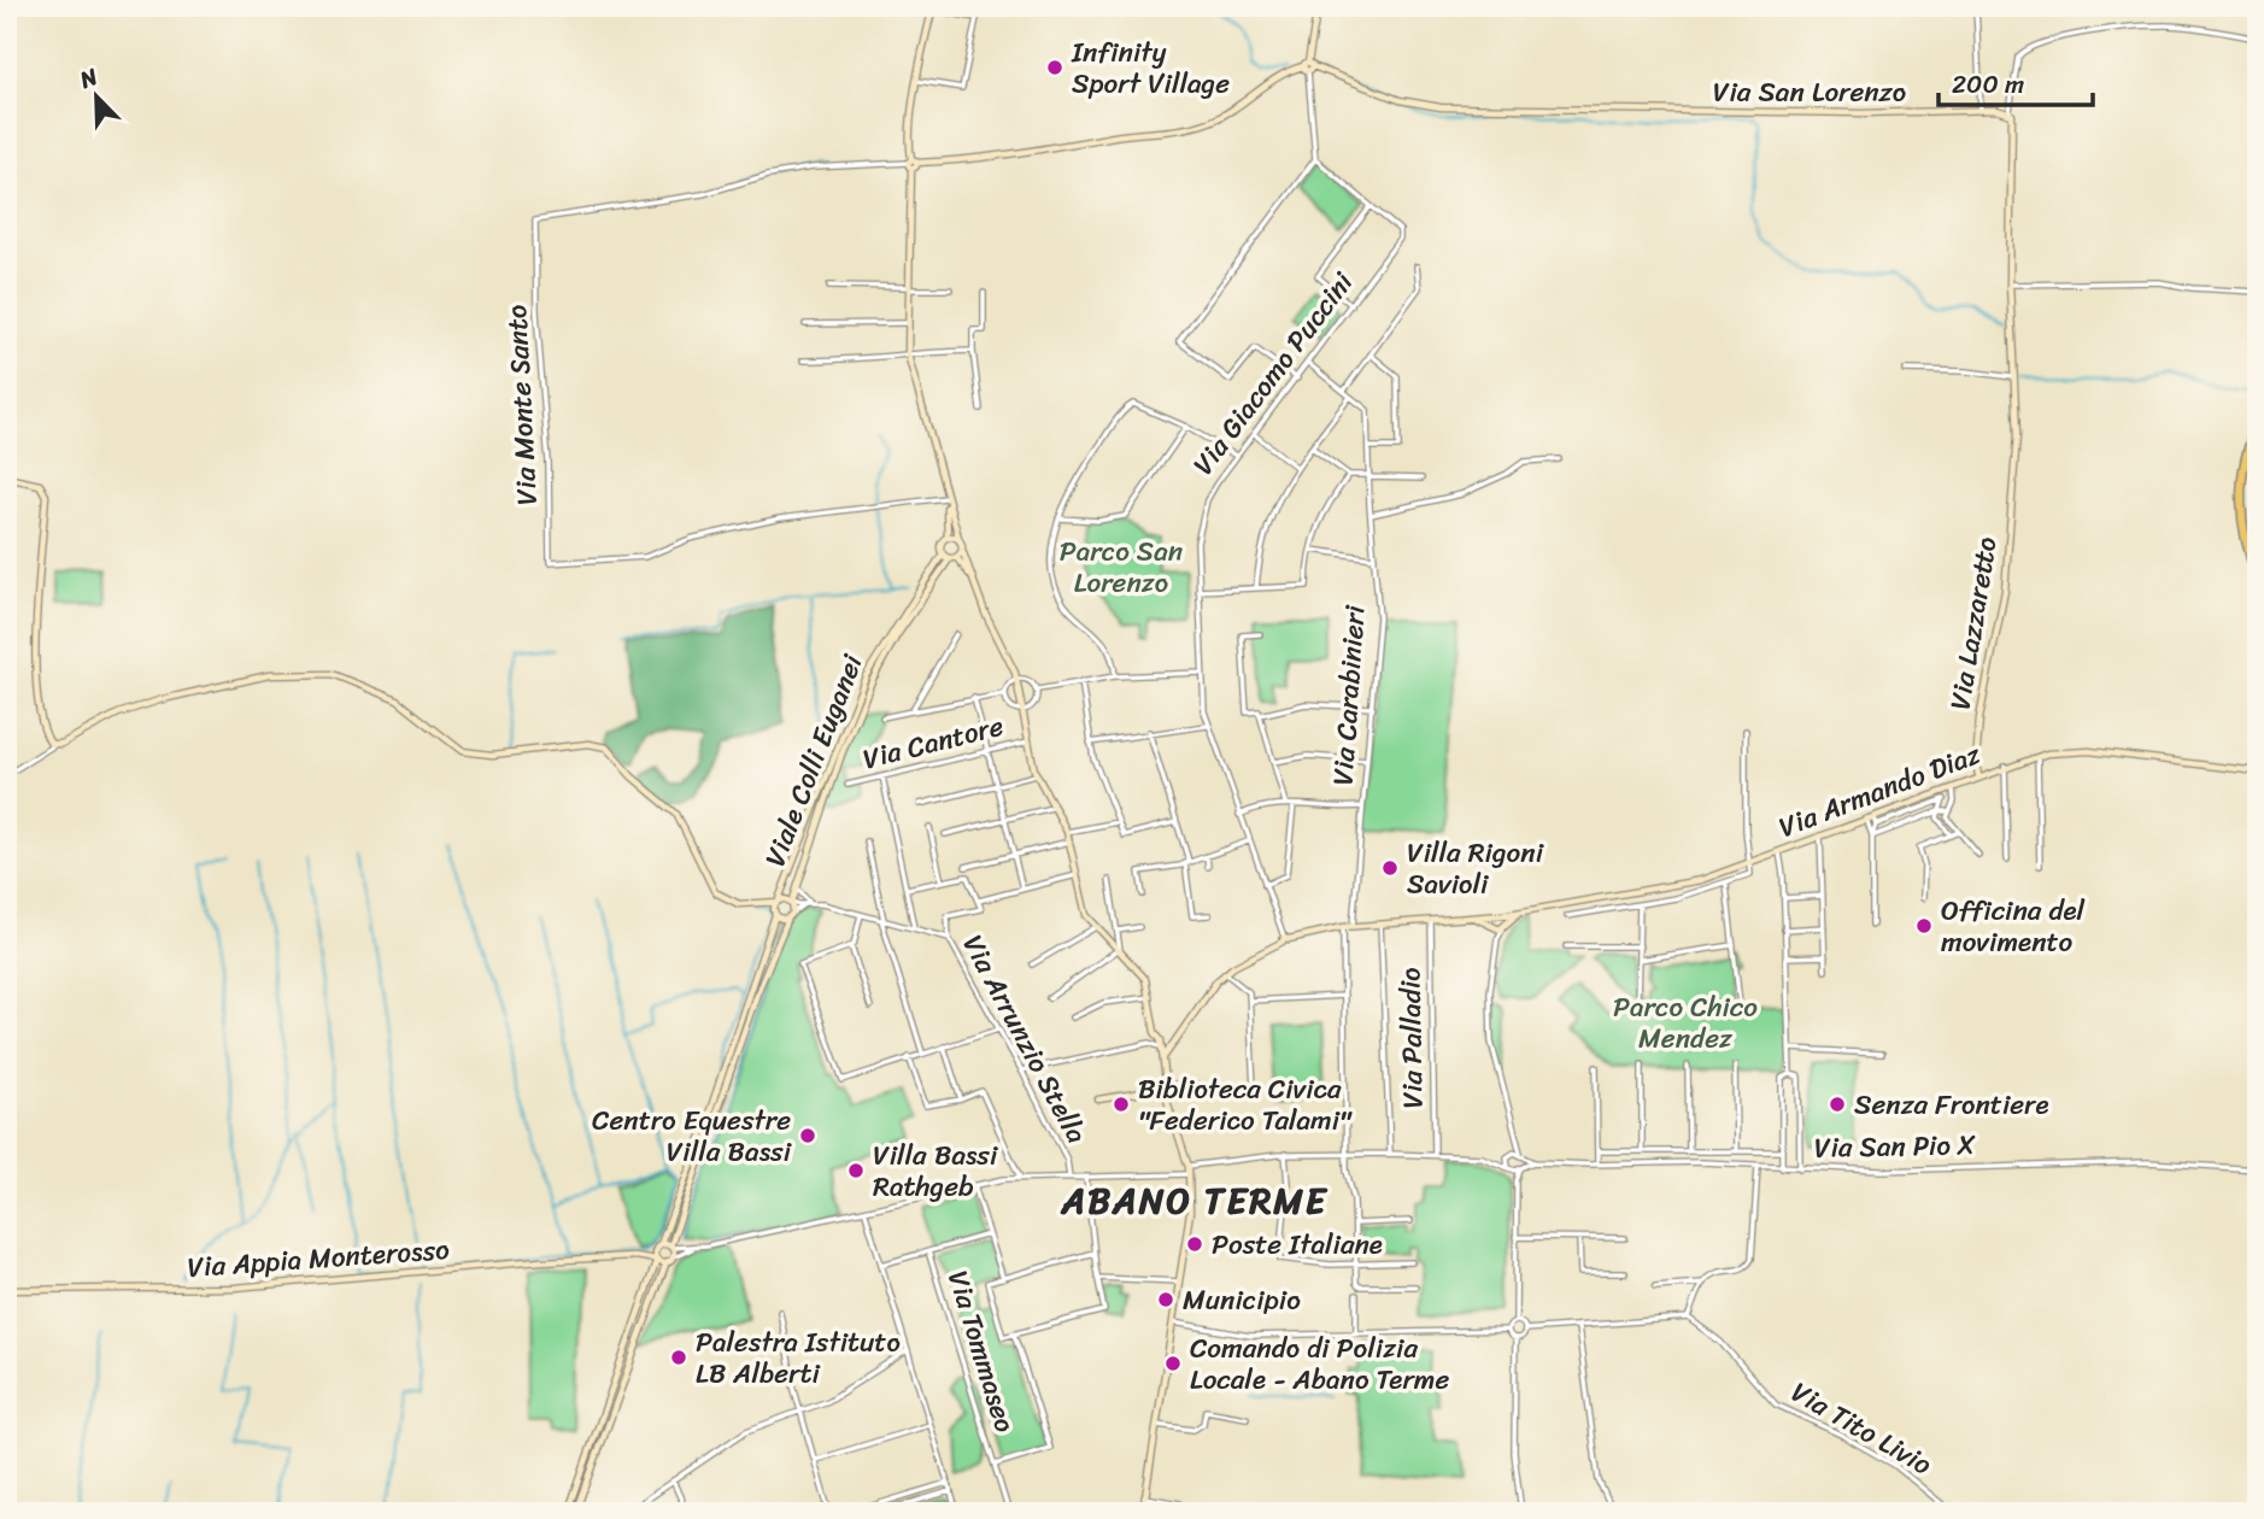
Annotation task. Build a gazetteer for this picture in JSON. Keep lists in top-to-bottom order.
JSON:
{
  "streets": {
    "street": [
      "Via San Lorenzo",
      "Via Giacomo Puccini",
      "Via Monte Santo",
      "Via Lazzaretto",
      "Via Carabinieri",
      "Via Cantore",
      "Viale Colli Euganei",
      "Via Armando Diaz",
      "Via Palladio",
      "Via Arrunzio Stella",
      "Via San Pio X",
      "Via Appia Monterosso",
      "Via Tommaseo",
      "Via Tito Livio"
    ]
  },
  "crossings": [
    ["Via San Lorenzo", "Via Lazzaretto"],
    ["Via Giacomo Puccini", "Via Armando Diaz"],
    ["Via Lazzaretto", "Via Armando Diaz"],
    ["Via Carabinieri", "Via Armando Diaz"],
    ["Viale Colli Euganei", "Via Arrunzio Stella"],
    ["Via Armando Diaz", "Via Palladio"]
  ],
  "districts": ["ABANO TERME"],
  "parks": ["Parco San Lorenzo", "Parco Chico Mendez"],
  "places": [
    "Infinity Sport Village",
    "Villa Rigoni Savioli",
    "Officina del movimento",
    "Biblioteca Civica \"Federico Talami\"",
    "Senza Frontiere",
    "Centro Equestre Villa Bassi",
    "Villa Bassi Rathgeb",
    "Poste Italiane",
    "Municipio",
    "Palestra Istituto LB Alberti",
    "Comando di Polizia Locale - Abano Terme"
  ],
  "scale_bar": "200 m",
  "north": "top left"
}
